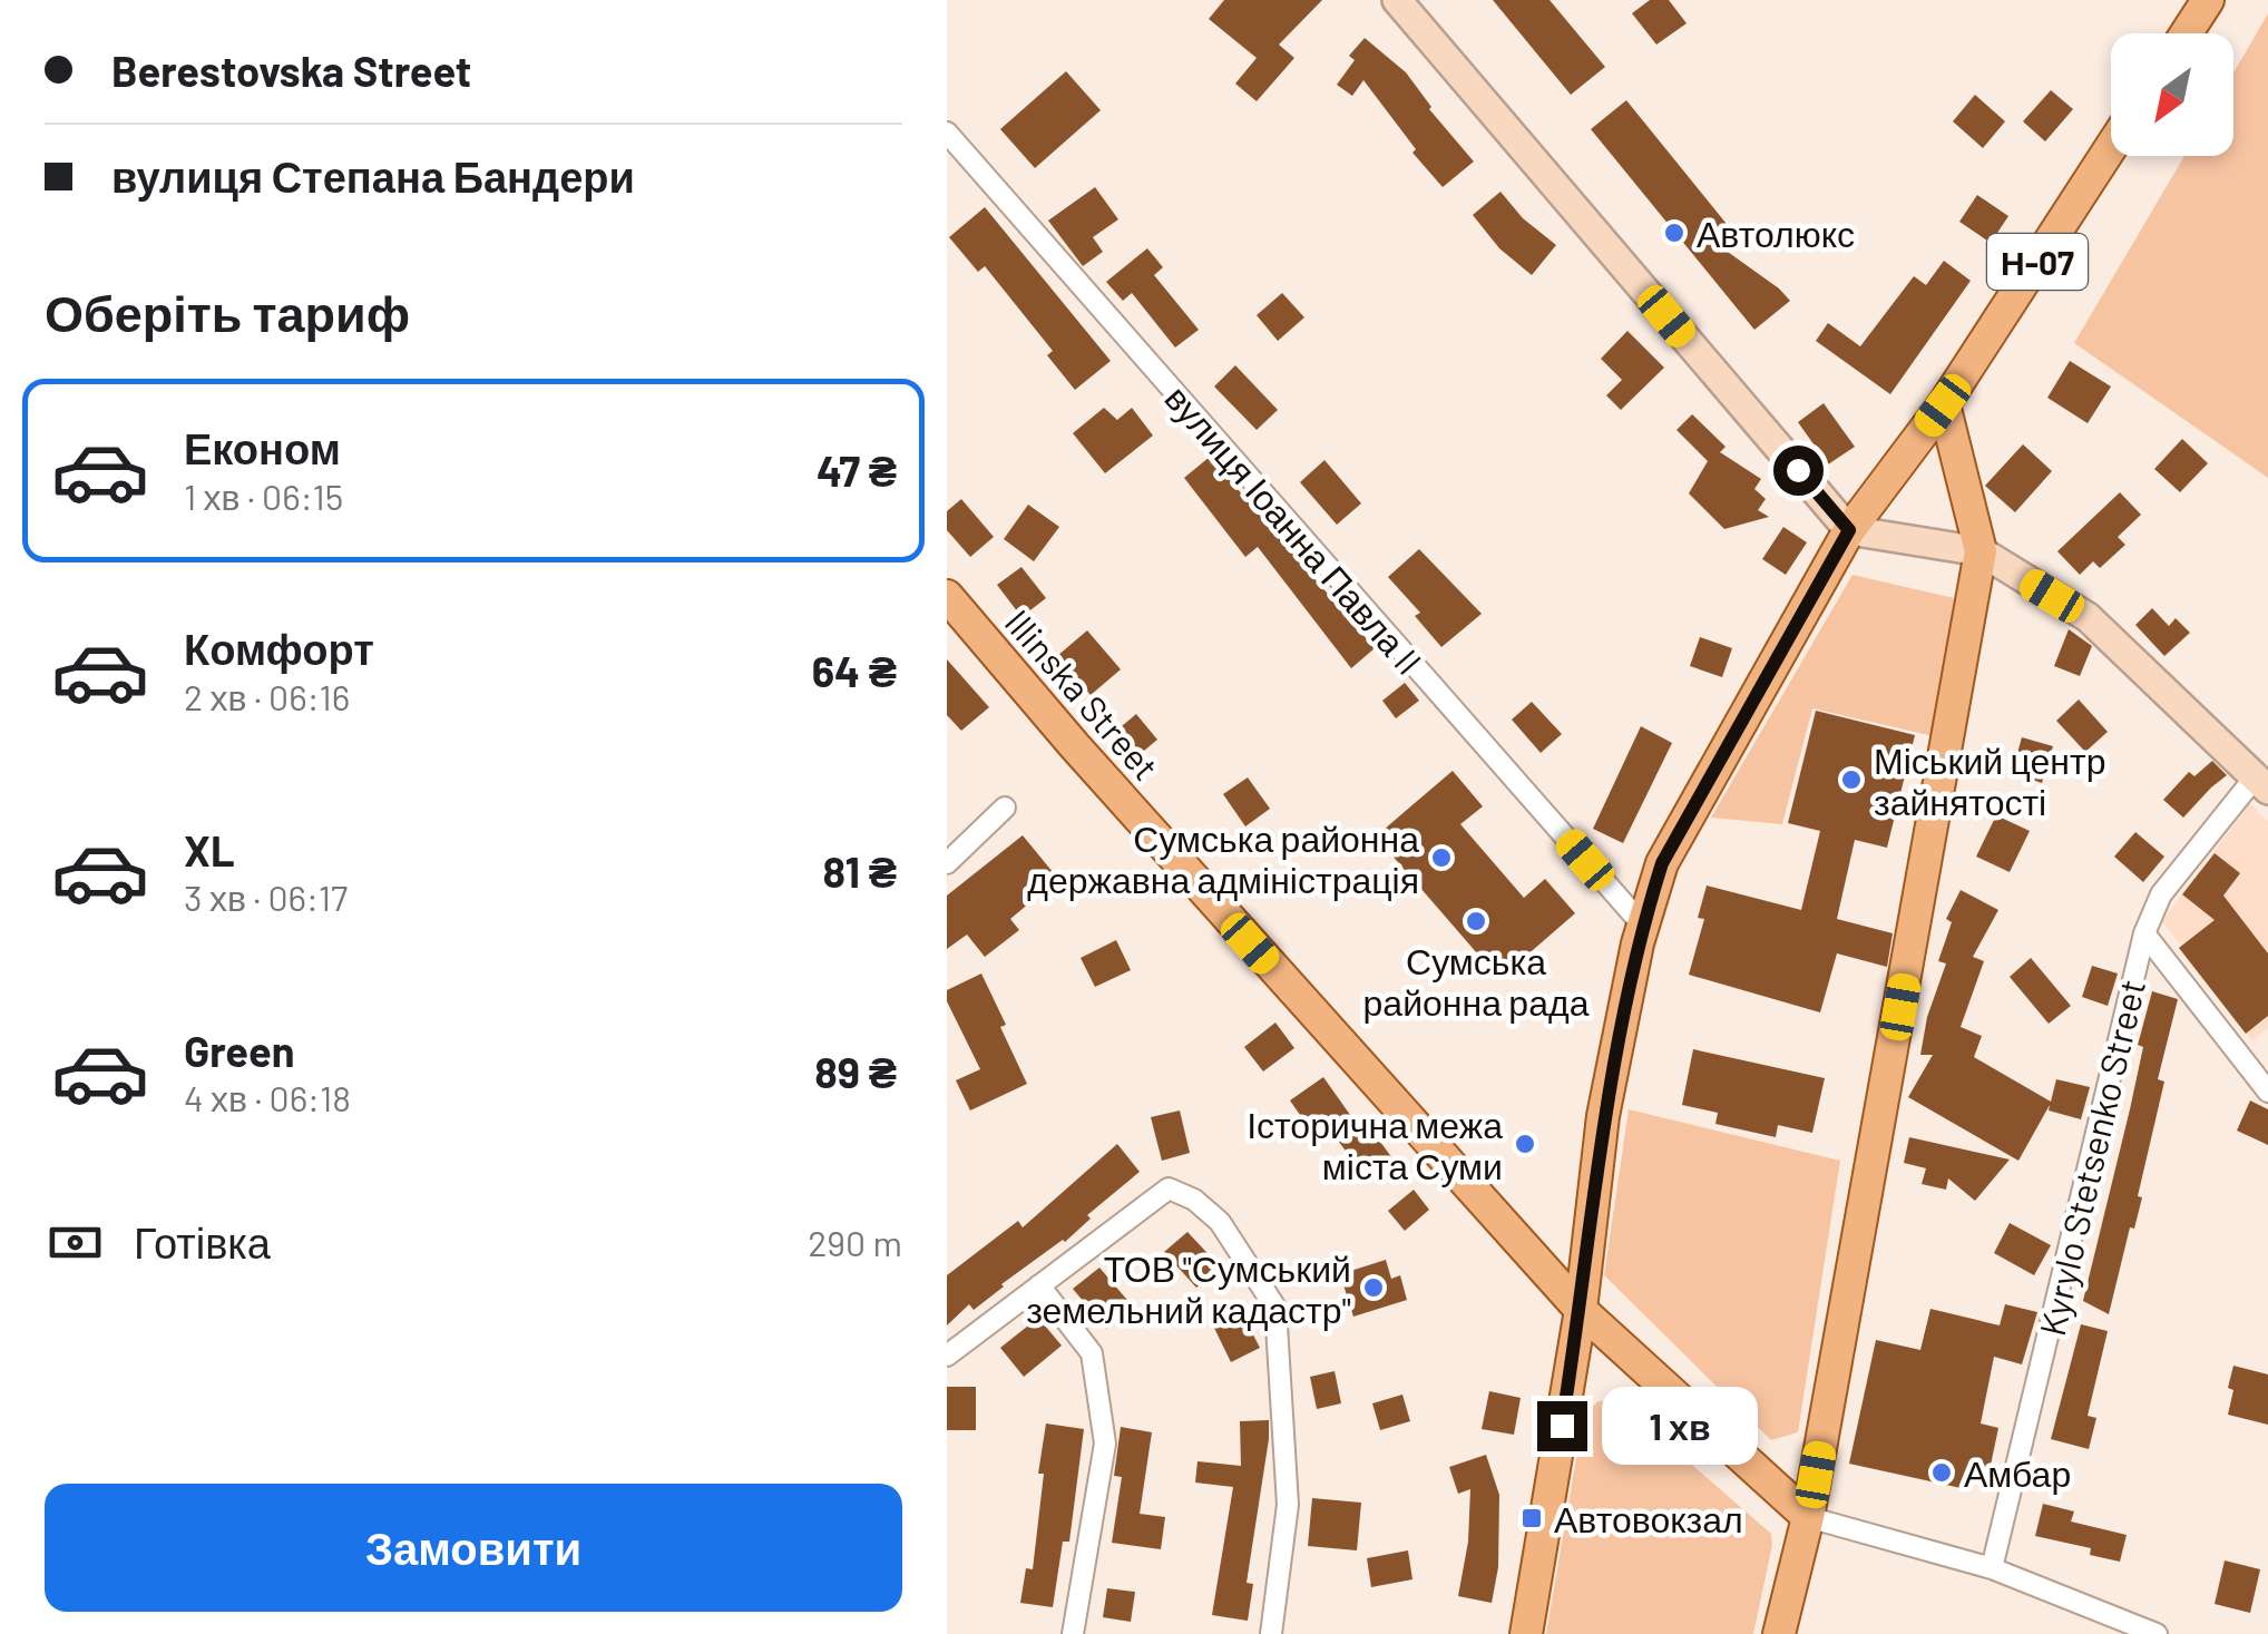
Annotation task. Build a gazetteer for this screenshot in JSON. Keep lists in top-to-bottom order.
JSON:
{
  "streets": {
    "main road": ["Н-07", "Illinska Street"],
    "street": ["вулиця Іоанна Павла II", "Kyrylo Stetsenko Street"]
  },
  "crossings": [
    ["Н-07", "вулиця Іоанна Павла II"],
    ["Н-07", "Illinska Street"]
  ],
  "places": {
    "other": [
      "Автолюкс",
      "Міський центр зайнятості",
      "Сумська районна державна адміністрація",
      "Сумська районна рада",
      "Історична межа міста Суми",
      "ТОВ \"Сумський земельний кадастр\"",
      "Амбар"
    ],
    "transit": ["Автовокзал"]
  },
  "north": "bottom left",
  "page": {
    "banner": ["Berestovska Street", "вулиця Степана Бандери"],
    "heading": "Оберіть тариф",
    "list": [
      {
        "name": "Економ",
        "note": "1 хв · 06:15",
        "value": "47 ₴"
      },
      {
        "name": "Комфорт",
        "note": "2 хв · 06:16",
        "value": "64 ₴"
      },
      {
        "name": "XL",
        "note": "3 хв · 06:17",
        "value": "81 ₴"
      },
      {
        "name": "Green",
        "note": "4 хв · 06:18",
        "value": "89 ₴"
      }
    ],
    "pay": ["Готівка", "290 m"],
    "bubble": "1 хв",
    "buttons": "Замовити"
  }
}
